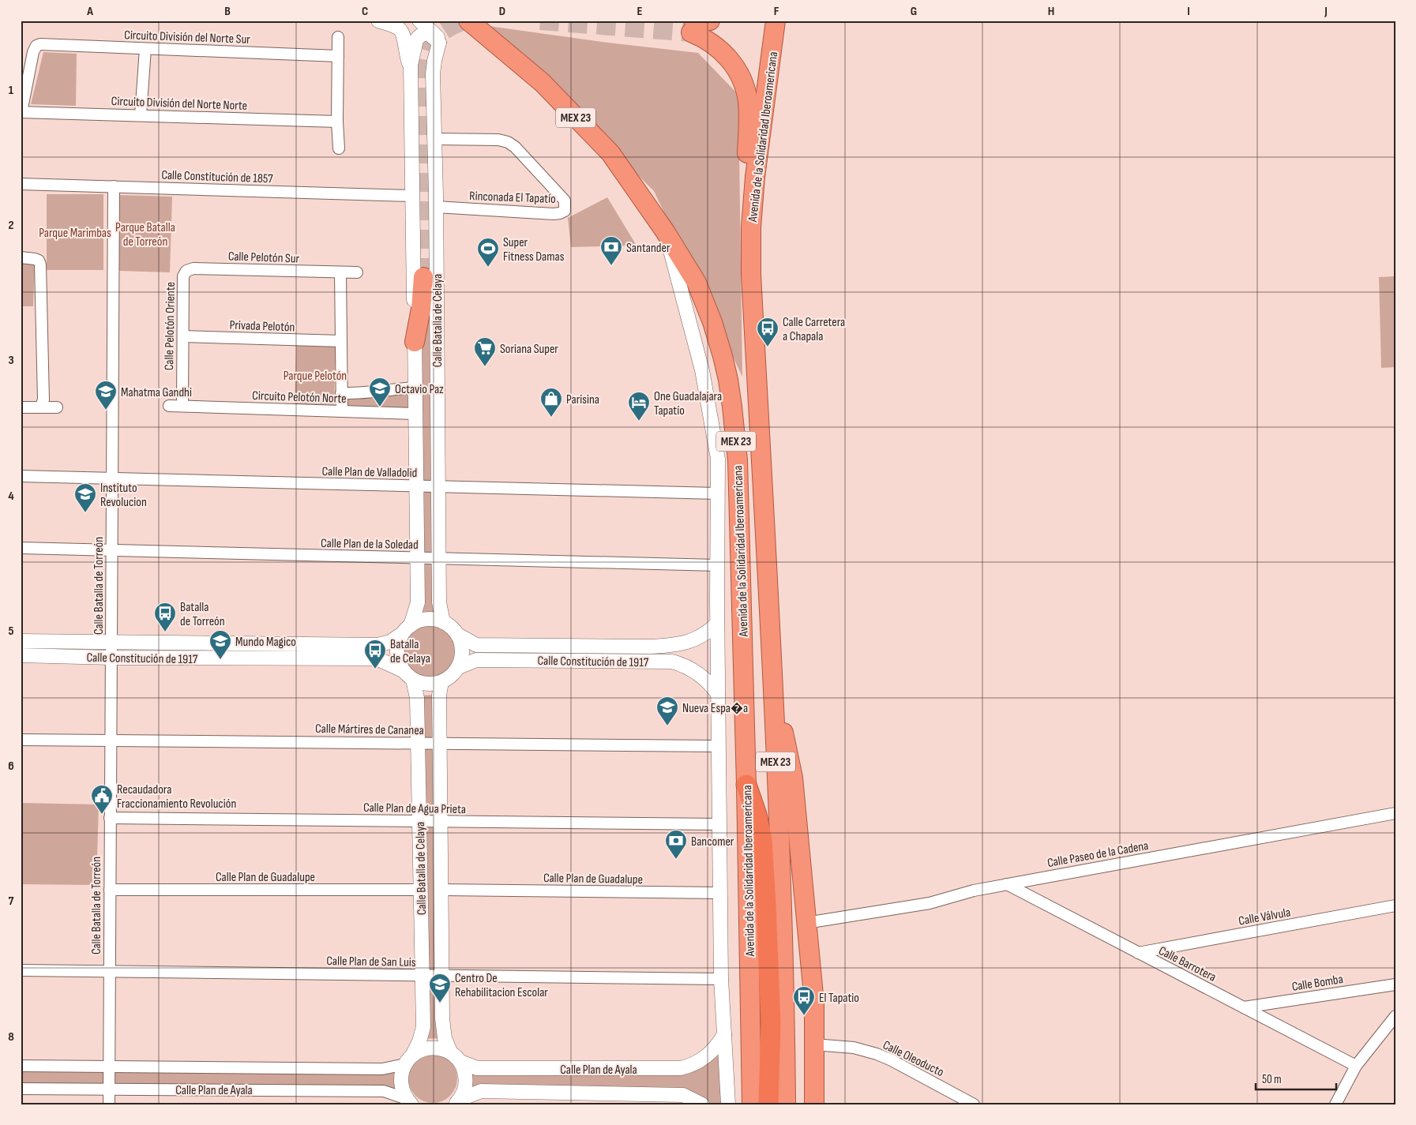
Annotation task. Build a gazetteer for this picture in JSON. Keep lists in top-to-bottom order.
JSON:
{
  "streets": {
    "highway": ["MEX 23", "Avenida de la Solidaridad Iberoamericana"],
    "street": [
      "Circuito División del Norte Sur",
      "Circuito División del Norte Norte",
      "Calle Constitución de 1857",
      "Rinconada El Tapatío",
      "Calle Pelotón Sur",
      "Calle Batalla de Celaya",
      "Privada Pelotón",
      "Calle Pelotón Oriente",
      "Circuito Pelotón Norte",
      "Calle Plan de Valladolid",
      "Calle Plan de la Soledad",
      "Calle Batalla de Torreón",
      "Calle Constitución de 1917",
      "Calle Mártires de Cananea",
      "Calle Plan de Agua Prieta",
      "Calle Paseo de la Cadena",
      "Calle Plan de Guadalupe",
      "Calle Válvula",
      "Calle Plan de San Luis",
      "Calle Barrotera",
      "Calle Bomba",
      "Calle Oleoducto",
      "Calle Plan de Ayala"
    ]
  },
  "crossings": [
    ["Calle Constitución de 1857", "Calle Batalla de Celaya"],
    ["Calle Constitución de 1857", "Calle Batalla de Torreón"],
    ["Rinconada El Tapatío", "Calle Batalla de Celaya"],
    ["Calle Pelotón Sur", "Calle Pelotón Oriente"],
    ["Calle Batalla de Celaya", "Circuito Pelotón Norte"],
    ["Calle Batalla de Celaya", "Calle Plan de Valladolid"],
    ["Calle Batalla de Celaya", "Calle Plan de la Soledad"],
    ["Calle Batalla de Celaya", "Calle Constitución de 1917"],
    ["Calle Batalla de Celaya", "Calle Mártires de Cananea"],
    ["Calle Batalla de Celaya", "Calle Plan de Agua Prieta"],
    ["Calle Batalla de Celaya", "Calle Plan de Guadalupe"],
    ["Calle Batalla de Celaya", "Calle Plan de San Luis"],
    ["Calle Batalla de Celaya", "Calle Plan de Ayala"],
    ["Privada Pelotón", "Calle Pelotón Oriente"],
    ["Calle Pelotón Oriente", "Circuito Pelotón Norte"],
    ["Calle Plan de Valladolid", "Calle Batalla de Torreón"],
    ["Calle Plan de la Soledad", "Calle Batalla de Torreón"],
    ["Calle Batalla de Torreón", "Calle Constitución de 1917"],
    ["Calle Batalla de Torreón", "Calle Mártires de Cananea"],
    ["Calle Batalla de Torreón", "Calle Plan de Agua Prieta"],
    ["Calle Batalla de Torreón", "Calle Plan de Guadalupe"],
    ["Calle Batalla de Torreón", "Calle Plan de San Luis"],
    ["Calle Batalla de Torreón", "Calle Plan de Ayala"],
    ["Calle Paseo de la Cadena", "Calle Barrotera"],
    ["Calle Válvula", "Calle Barrotera"],
    ["Calle Barrotera", "Calle Bomba"]
  ],
  "parks": ["Parque Batalla de Torreón", "Parque Marimbas", "Parque Pelotón"],
  "places": {
    "bank": ["Santander", "Bancomer"],
    "sports": ["Super Fitness Damas"],
    "bus stop": [
      "Calle Carretera a Chapala",
      "Batalla de Torreón",
      "Batalla de Celaya",
      "El Tapatio"
    ],
    "supermarket": ["Soriana Super"],
    "school or university": [
      "Octavio Paz",
      "Mahatma Gandhi",
      "Instituto Revolucion",
      "Mundo Magico",
      "Nueva Espa�a",
      "Centro De Rehabilitacion Escolar"
    ],
    "shop": ["Parisina"],
    "hotel": ["One Guadalajara Tapatío"],
    "public building": ["Recaudadora Fraccionamiento Revolución"]
  },
  "scale_bar": "50 m",
  "grid": {
    "columns": [
      "A",
      "B",
      "C",
      "D",
      "E",
      "F",
      "G",
      "H",
      "I",
      "J"
    ],
    "rows": [
      "1",
      "2",
      "3",
      "4",
      "5",
      "6",
      "7",
      "8"
    ]
  }
}
